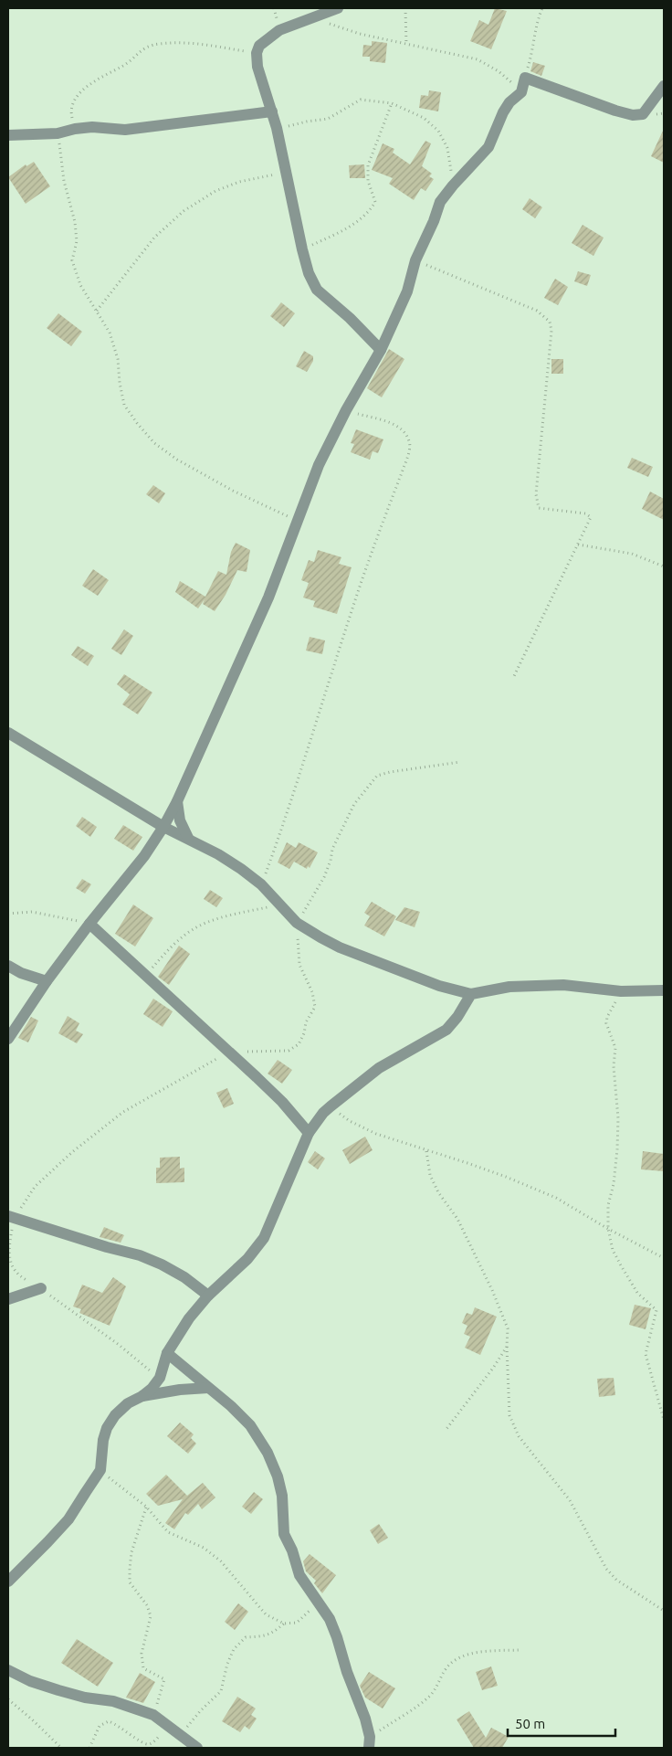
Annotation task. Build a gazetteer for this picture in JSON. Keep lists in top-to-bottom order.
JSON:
{
  "scale_bar": "50 m"
}
